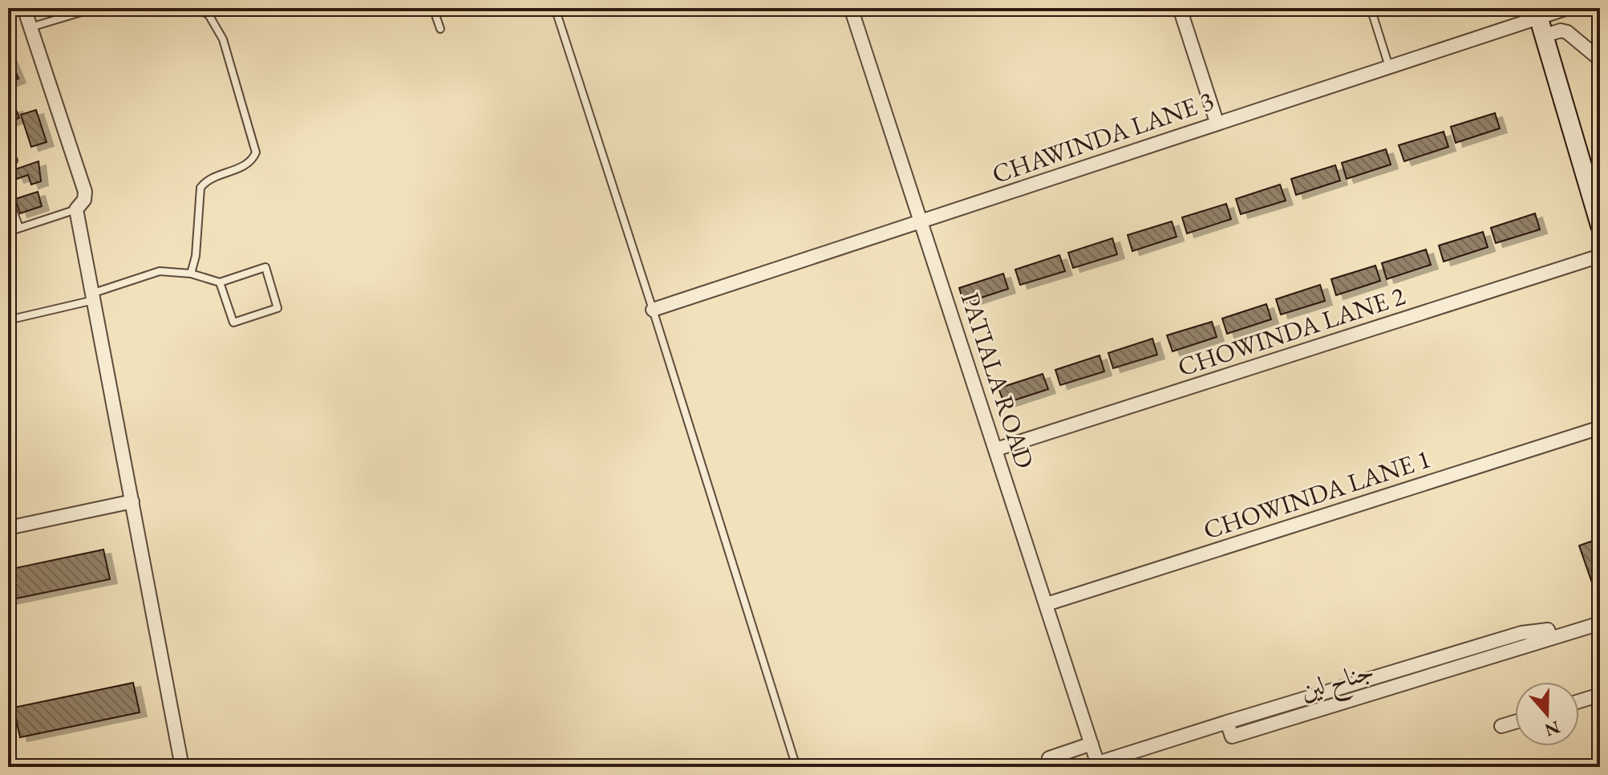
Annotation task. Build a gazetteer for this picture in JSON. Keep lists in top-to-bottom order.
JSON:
{
  "streets": {
    "street": [
      "CHAWINDA LANE 3",
      "CHOWINDA LANE 2",
      "PATIALA ROAD",
      "CHOWINDA LANE 1",
      "جناح لین"
    ]
  },
  "crossings": [
    ["CHAWINDA LANE 3", "PATIALA ROAD"],
    ["CHOWINDA LANE 2", "PATIALA ROAD"],
    ["PATIALA ROAD", "CHOWINDA LANE 1"],
    ["PATIALA ROAD", "جناح لین"]
  ],
  "north": "bottom"
}
